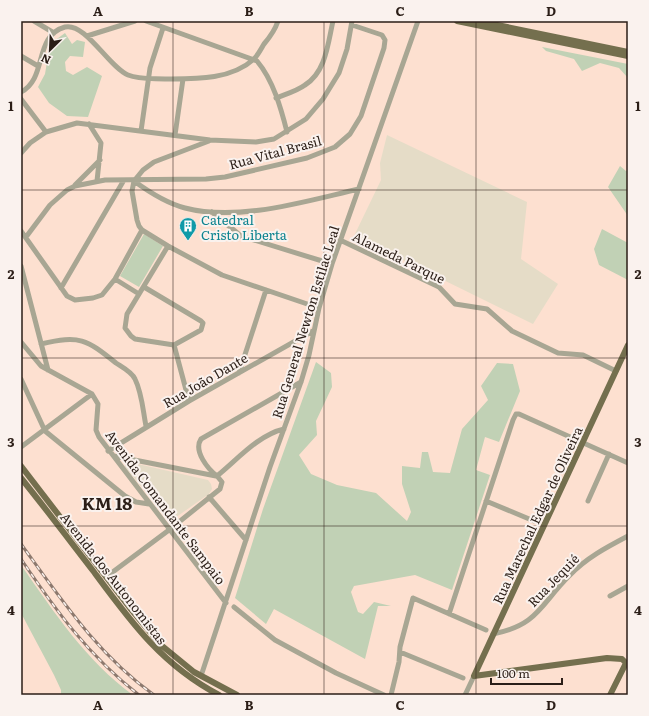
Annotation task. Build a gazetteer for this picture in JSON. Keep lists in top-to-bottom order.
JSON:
{
  "streets": {
    "main road": ["Rua Marechal Edgar de Oliveira", "Avenida dos Autonomistas"],
    "street": [
      "Rua Vital Brasil",
      "Alameda Parque",
      "Rua General Newton Estilac Leal",
      "Rua João Dante",
      "Avenida Comandante Sampaio",
      "Rua Jequié"
    ]
  },
  "crossings": [
    ["Alameda Parque", "Rua General Newton Estilac Leal"],
    ["Alameda Parque", "Rua Marechal Edgar de Oliveira"],
    ["Rua General Newton Estilac Leal", "Rua João Dante"],
    ["Rua General Newton Estilac Leal", "Avenida Comandante Sampaio"],
    ["Rua General Newton Estilac Leal", "Avenida dos Autonomistas"],
    ["Rua João Dante", "Avenida Comandante Sampaio"],
    ["Rua Marechal Edgar de Oliveira", "Rua Jequié"]
  ],
  "districts": ["KM 18"],
  "places": {
    "building": ["Catedral Cristo Liberta"]
  },
  "scale_bar": "100 m",
  "north": "bottom left",
  "grid": {
    "columns": [
      "A",
      "B",
      "C",
      "D"
    ],
    "rows": [
      "1",
      "2",
      "3",
      "4"
    ]
  }
}
